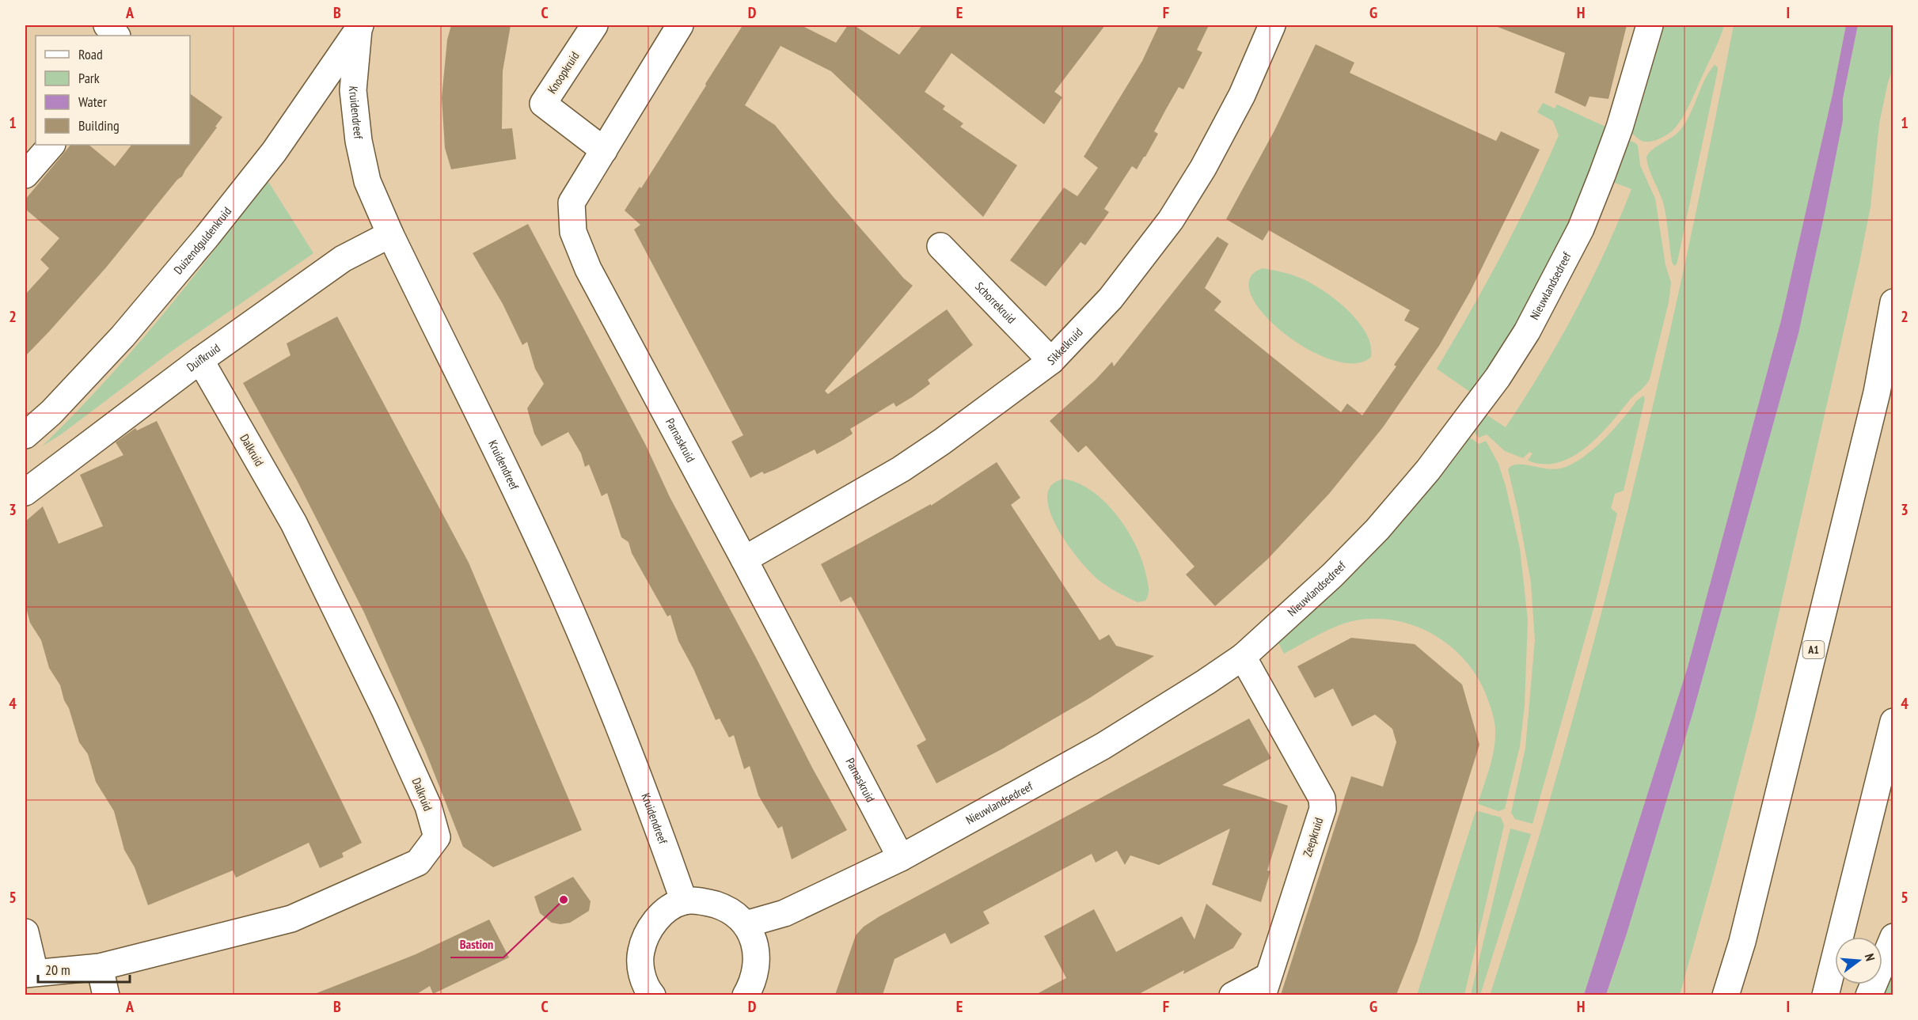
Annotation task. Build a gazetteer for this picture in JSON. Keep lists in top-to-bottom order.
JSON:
{
  "streets": {
    "main road": [
      "Knoopkruid",
      "Kruidendreef",
      "Duizendguldenkruid",
      "Nieuwlandsedreef",
      "Schorrekruid",
      "Sikkelkruid",
      "Duifkruid",
      "Parnaskruid",
      "Dalkruid",
      "A1",
      "Zeepkruid"
    ]
  },
  "crossings": [
    ["Knoopkruid", "Parnaskruid"],
    ["Kruidendreef", "Duizendguldenkruid"],
    ["Kruidendreef", "Duifkruid"],
    ["Nieuwlandsedreef", "Parnaskruid"],
    ["Nieuwlandsedreef", "Zeepkruid"],
    ["Schorrekruid", "Sikkelkruid"],
    ["Sikkelkruid", "Parnaskruid"],
    ["Duifkruid", "Dalkruid"]
  ],
  "places": ["Bastion"],
  "legend": [
    "Road",
    "Park",
    "Water",
    "Building"
  ],
  "scale_bar": "20 m",
  "north": "right",
  "grid": {
    "columns": [
      "A",
      "B",
      "C",
      "D",
      "E",
      "F",
      "G",
      "H",
      "I"
    ],
    "rows": [
      "1",
      "2",
      "3",
      "4",
      "5"
    ]
  }
}
